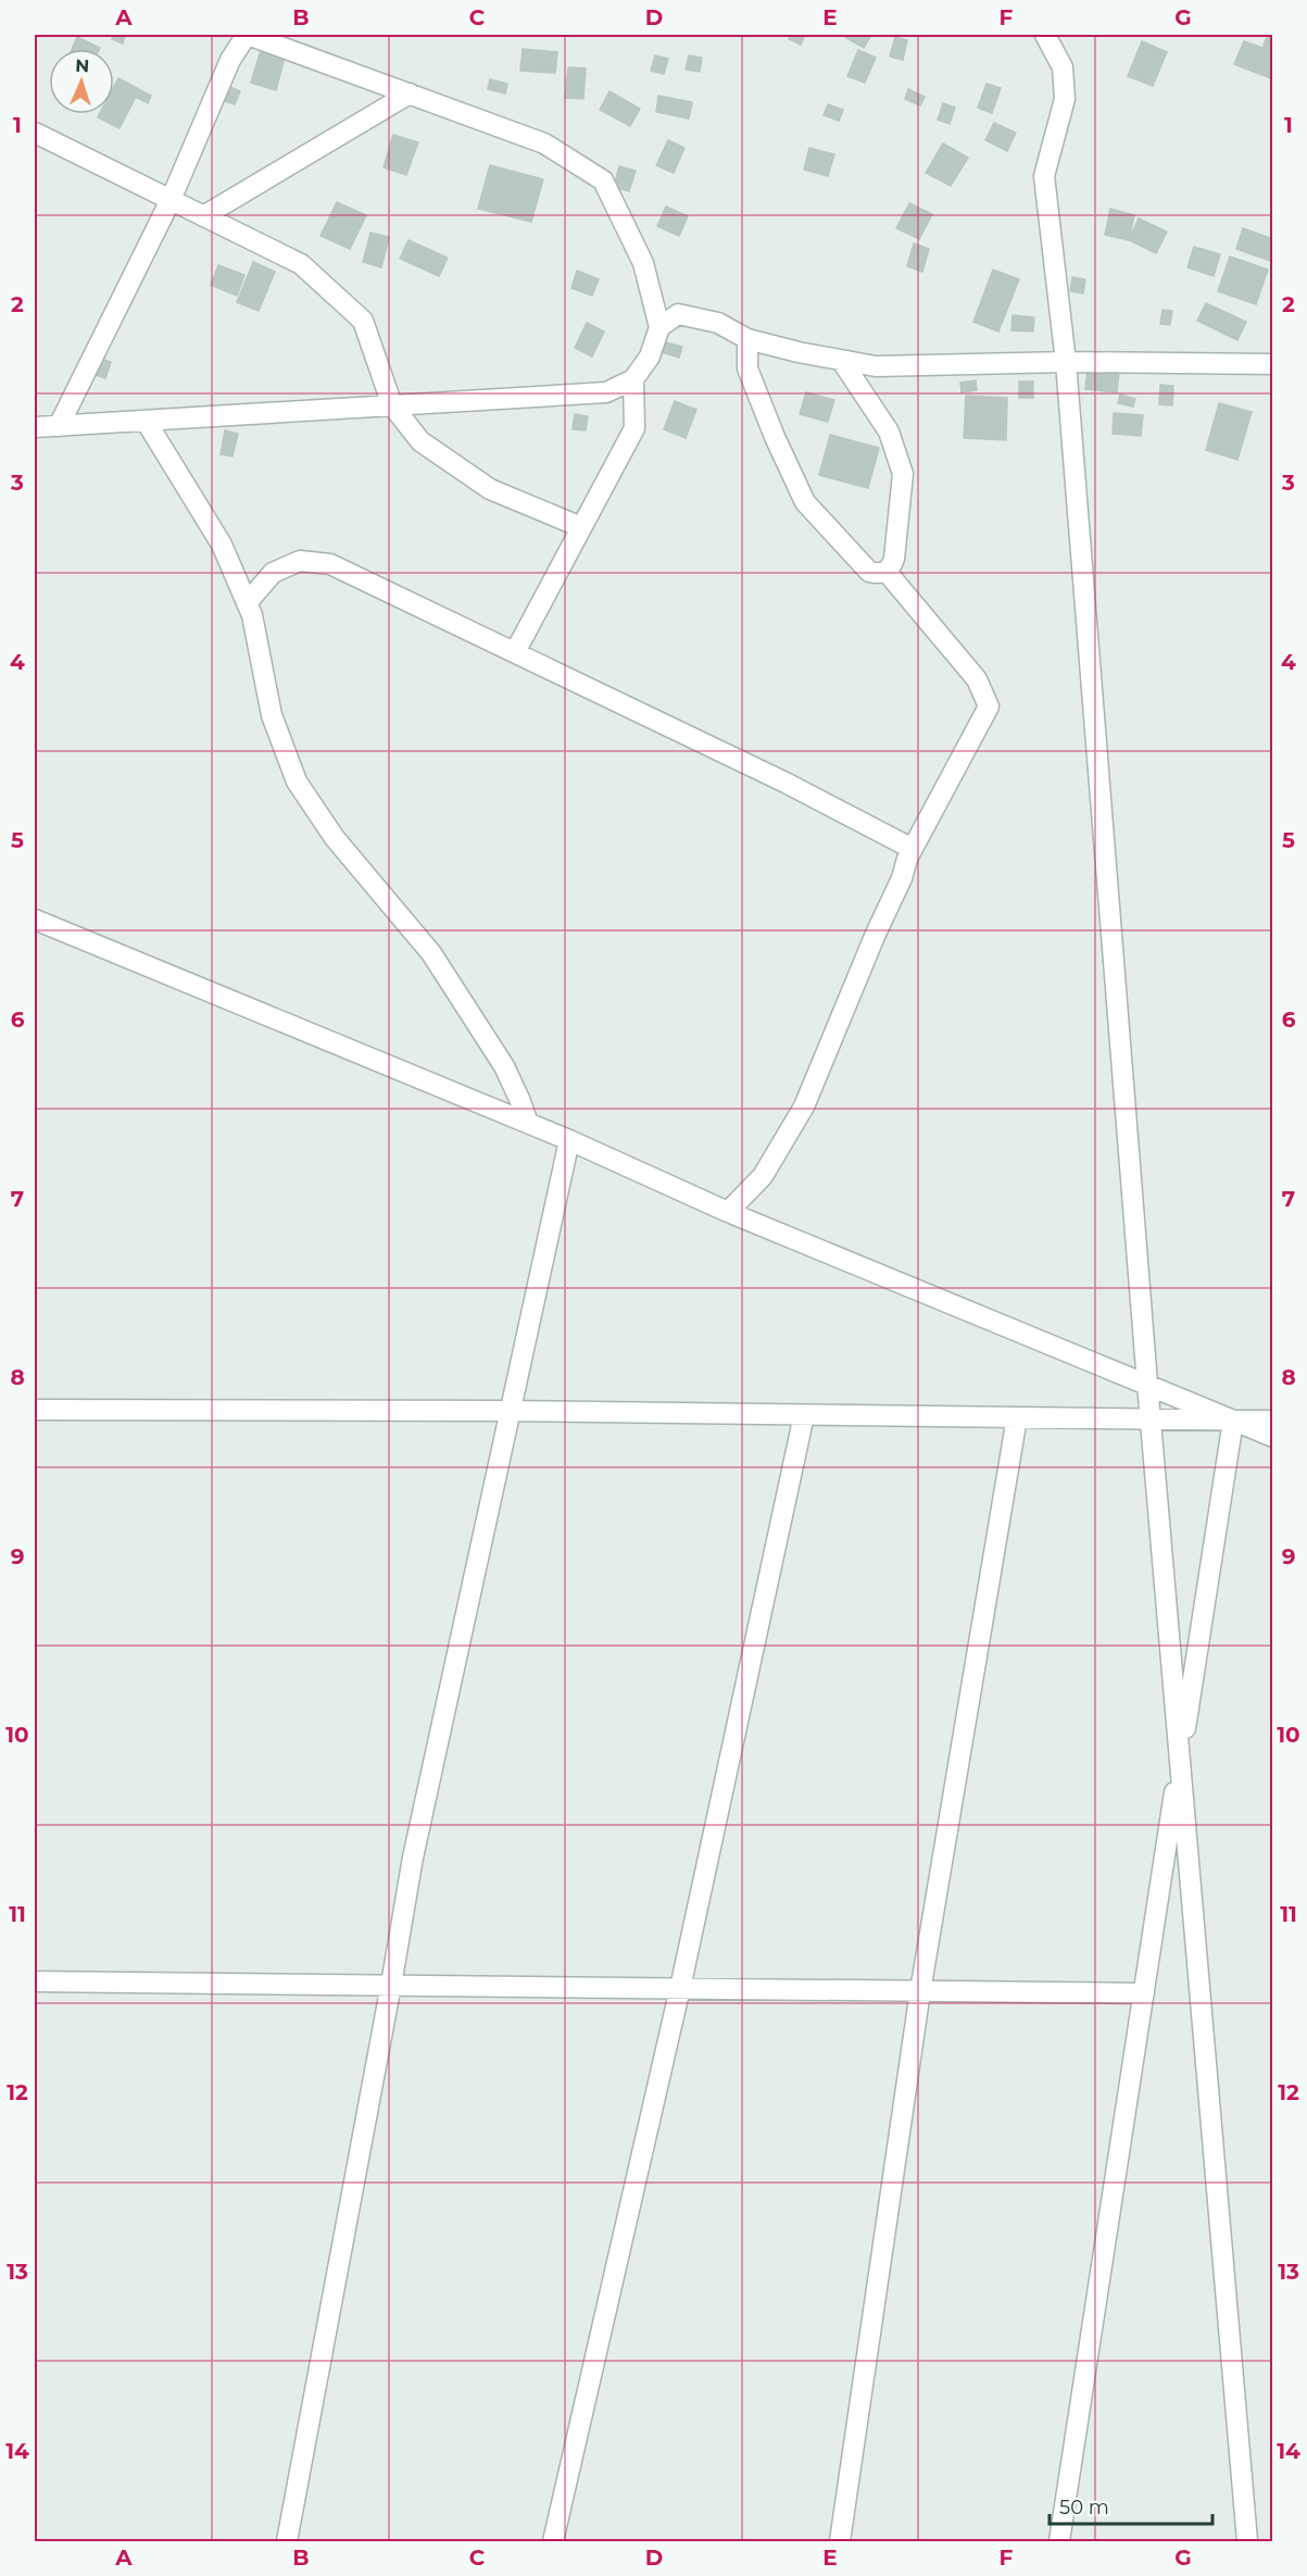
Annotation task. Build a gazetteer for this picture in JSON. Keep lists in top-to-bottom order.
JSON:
{
  "scale_bar": "50 m",
  "north": "top",
  "grid": {
    "columns": [
      "A",
      "B",
      "C",
      "D",
      "E",
      "F",
      "G"
    ],
    "rows": [
      "1",
      "2",
      "3",
      "4",
      "5",
      "6",
      "7",
      "8",
      "9",
      "10",
      "11",
      "12",
      "13",
      "14"
    ]
  }
}
